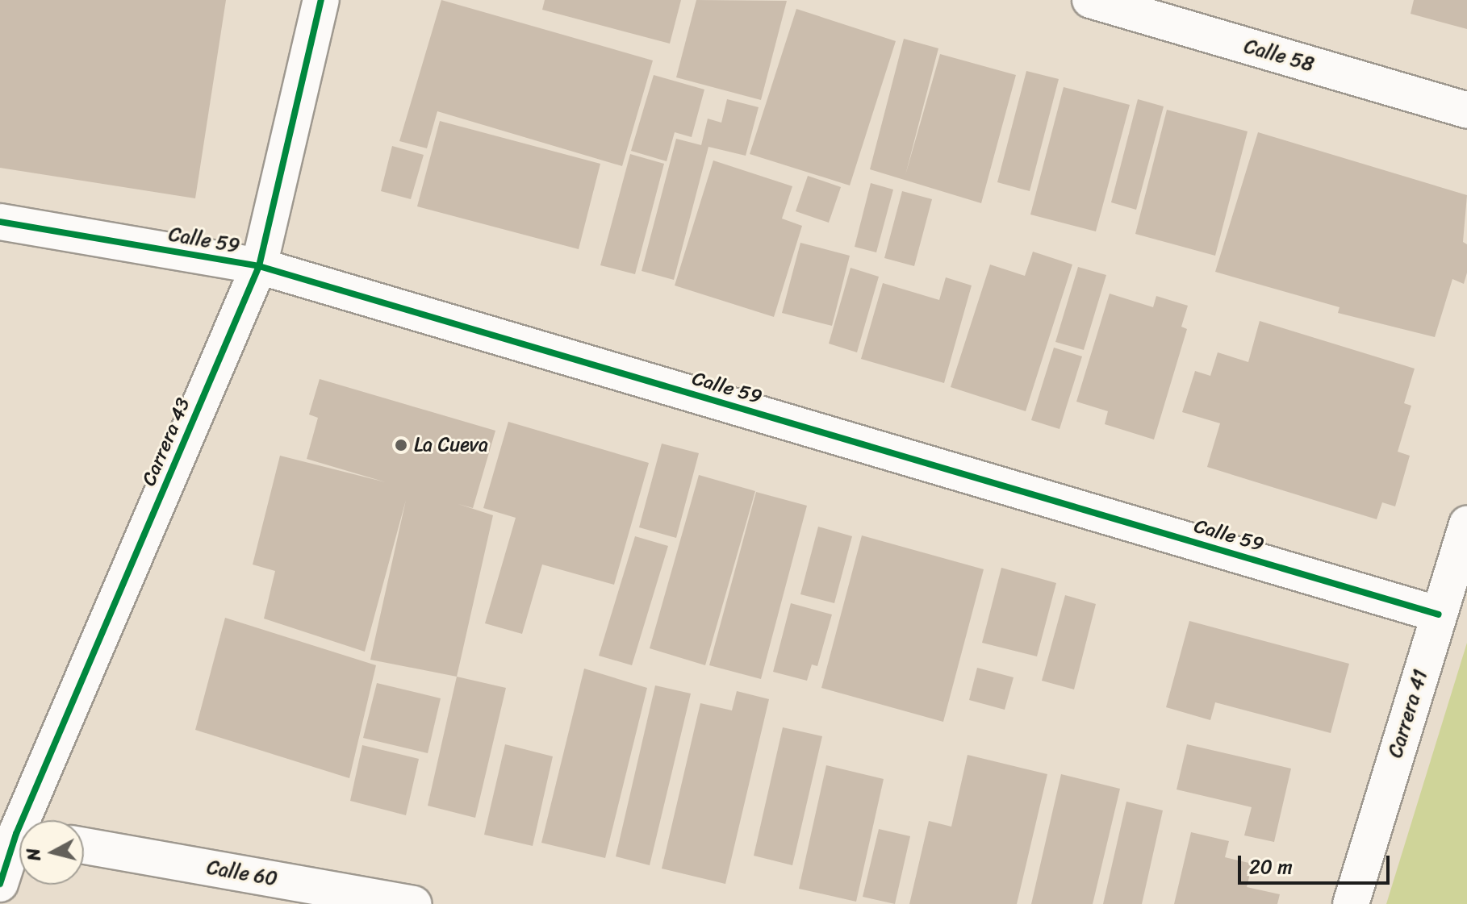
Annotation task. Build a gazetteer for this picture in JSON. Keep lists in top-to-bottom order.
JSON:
{
  "streets": {
    "street": [
      "Calle 58",
      "Calle 59",
      "Carrera 43",
      "Carrera 41",
      "Calle 60"
    ]
  },
  "crossings": [
    ["Calle 59", "Carrera 43"],
    ["Calle 59", "Carrera 41"]
  ],
  "places": ["La Cueva"],
  "scale_bar": "20 m",
  "north": "left"
}
